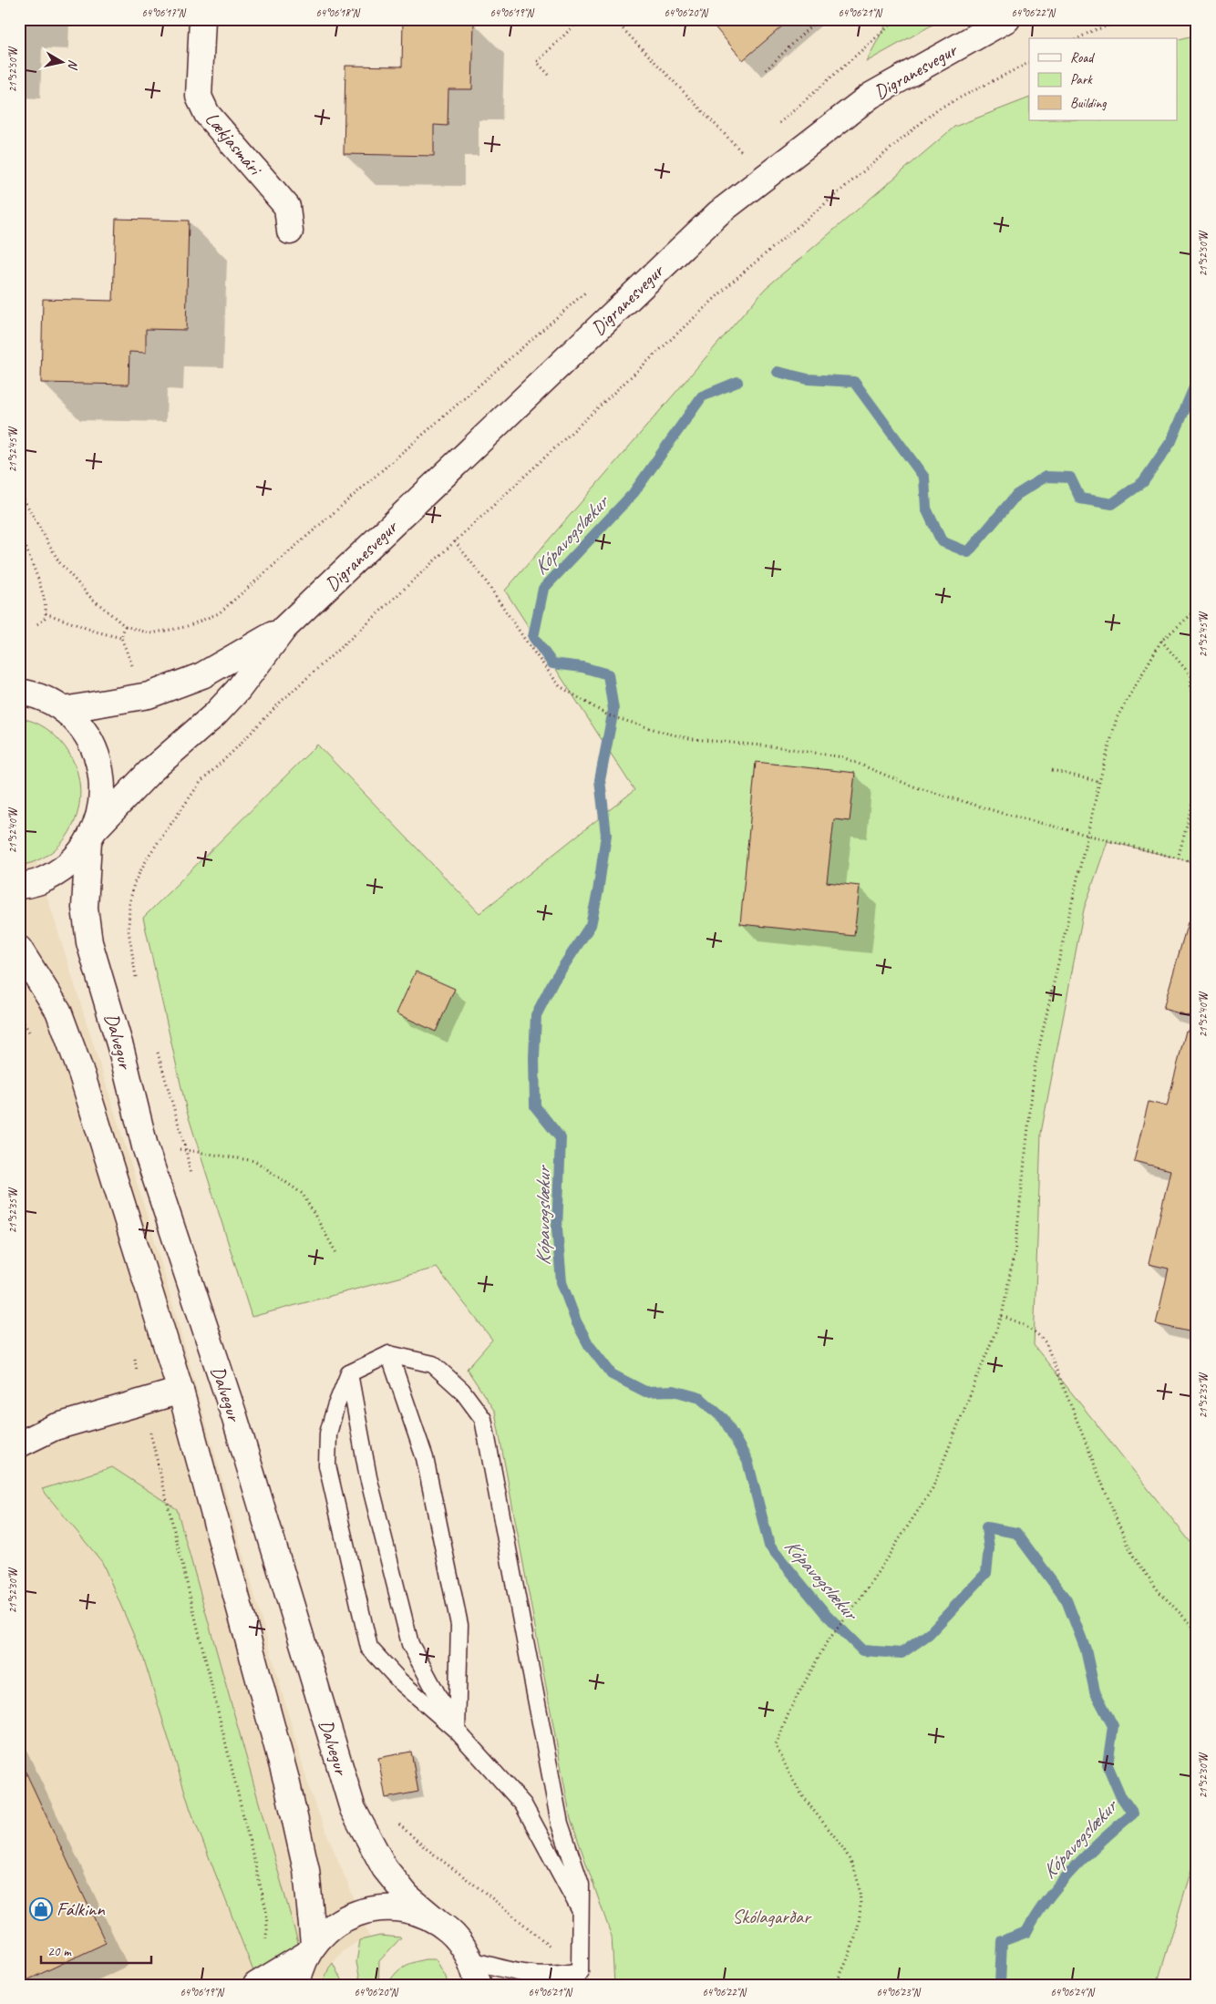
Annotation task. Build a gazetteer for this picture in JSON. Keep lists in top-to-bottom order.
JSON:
{
  "streets": {
    "street": ["Digranesvegur", "Lækjasmári", "Dalvegur"]
  },
  "crossings": [
    ["Digranesvegur", "Dalvegur"]
  ],
  "water": ["Kópavogslækur"],
  "parks": ["Skólagarðar"],
  "places": {
    "shop": ["Fálkinn"]
  },
  "legend": ["Road", "Park", "Building"],
  "scale_bar": "20 m",
  "north": "right",
  "coordinates": [
    "64°06'17\"N",
    "64°06'18\"N",
    "64°06'19\"N",
    "64°06'20\"N",
    "64°06'21\"N",
    "64°06'22\"N",
    "21°52'50\"W",
    "21°52'45\"W",
    "21°52'40\"W",
    "21°52'35\"W",
    "21°52'30\"W",
    "64°06'23\"N",
    "64°06'24\"N"
  ]
}
